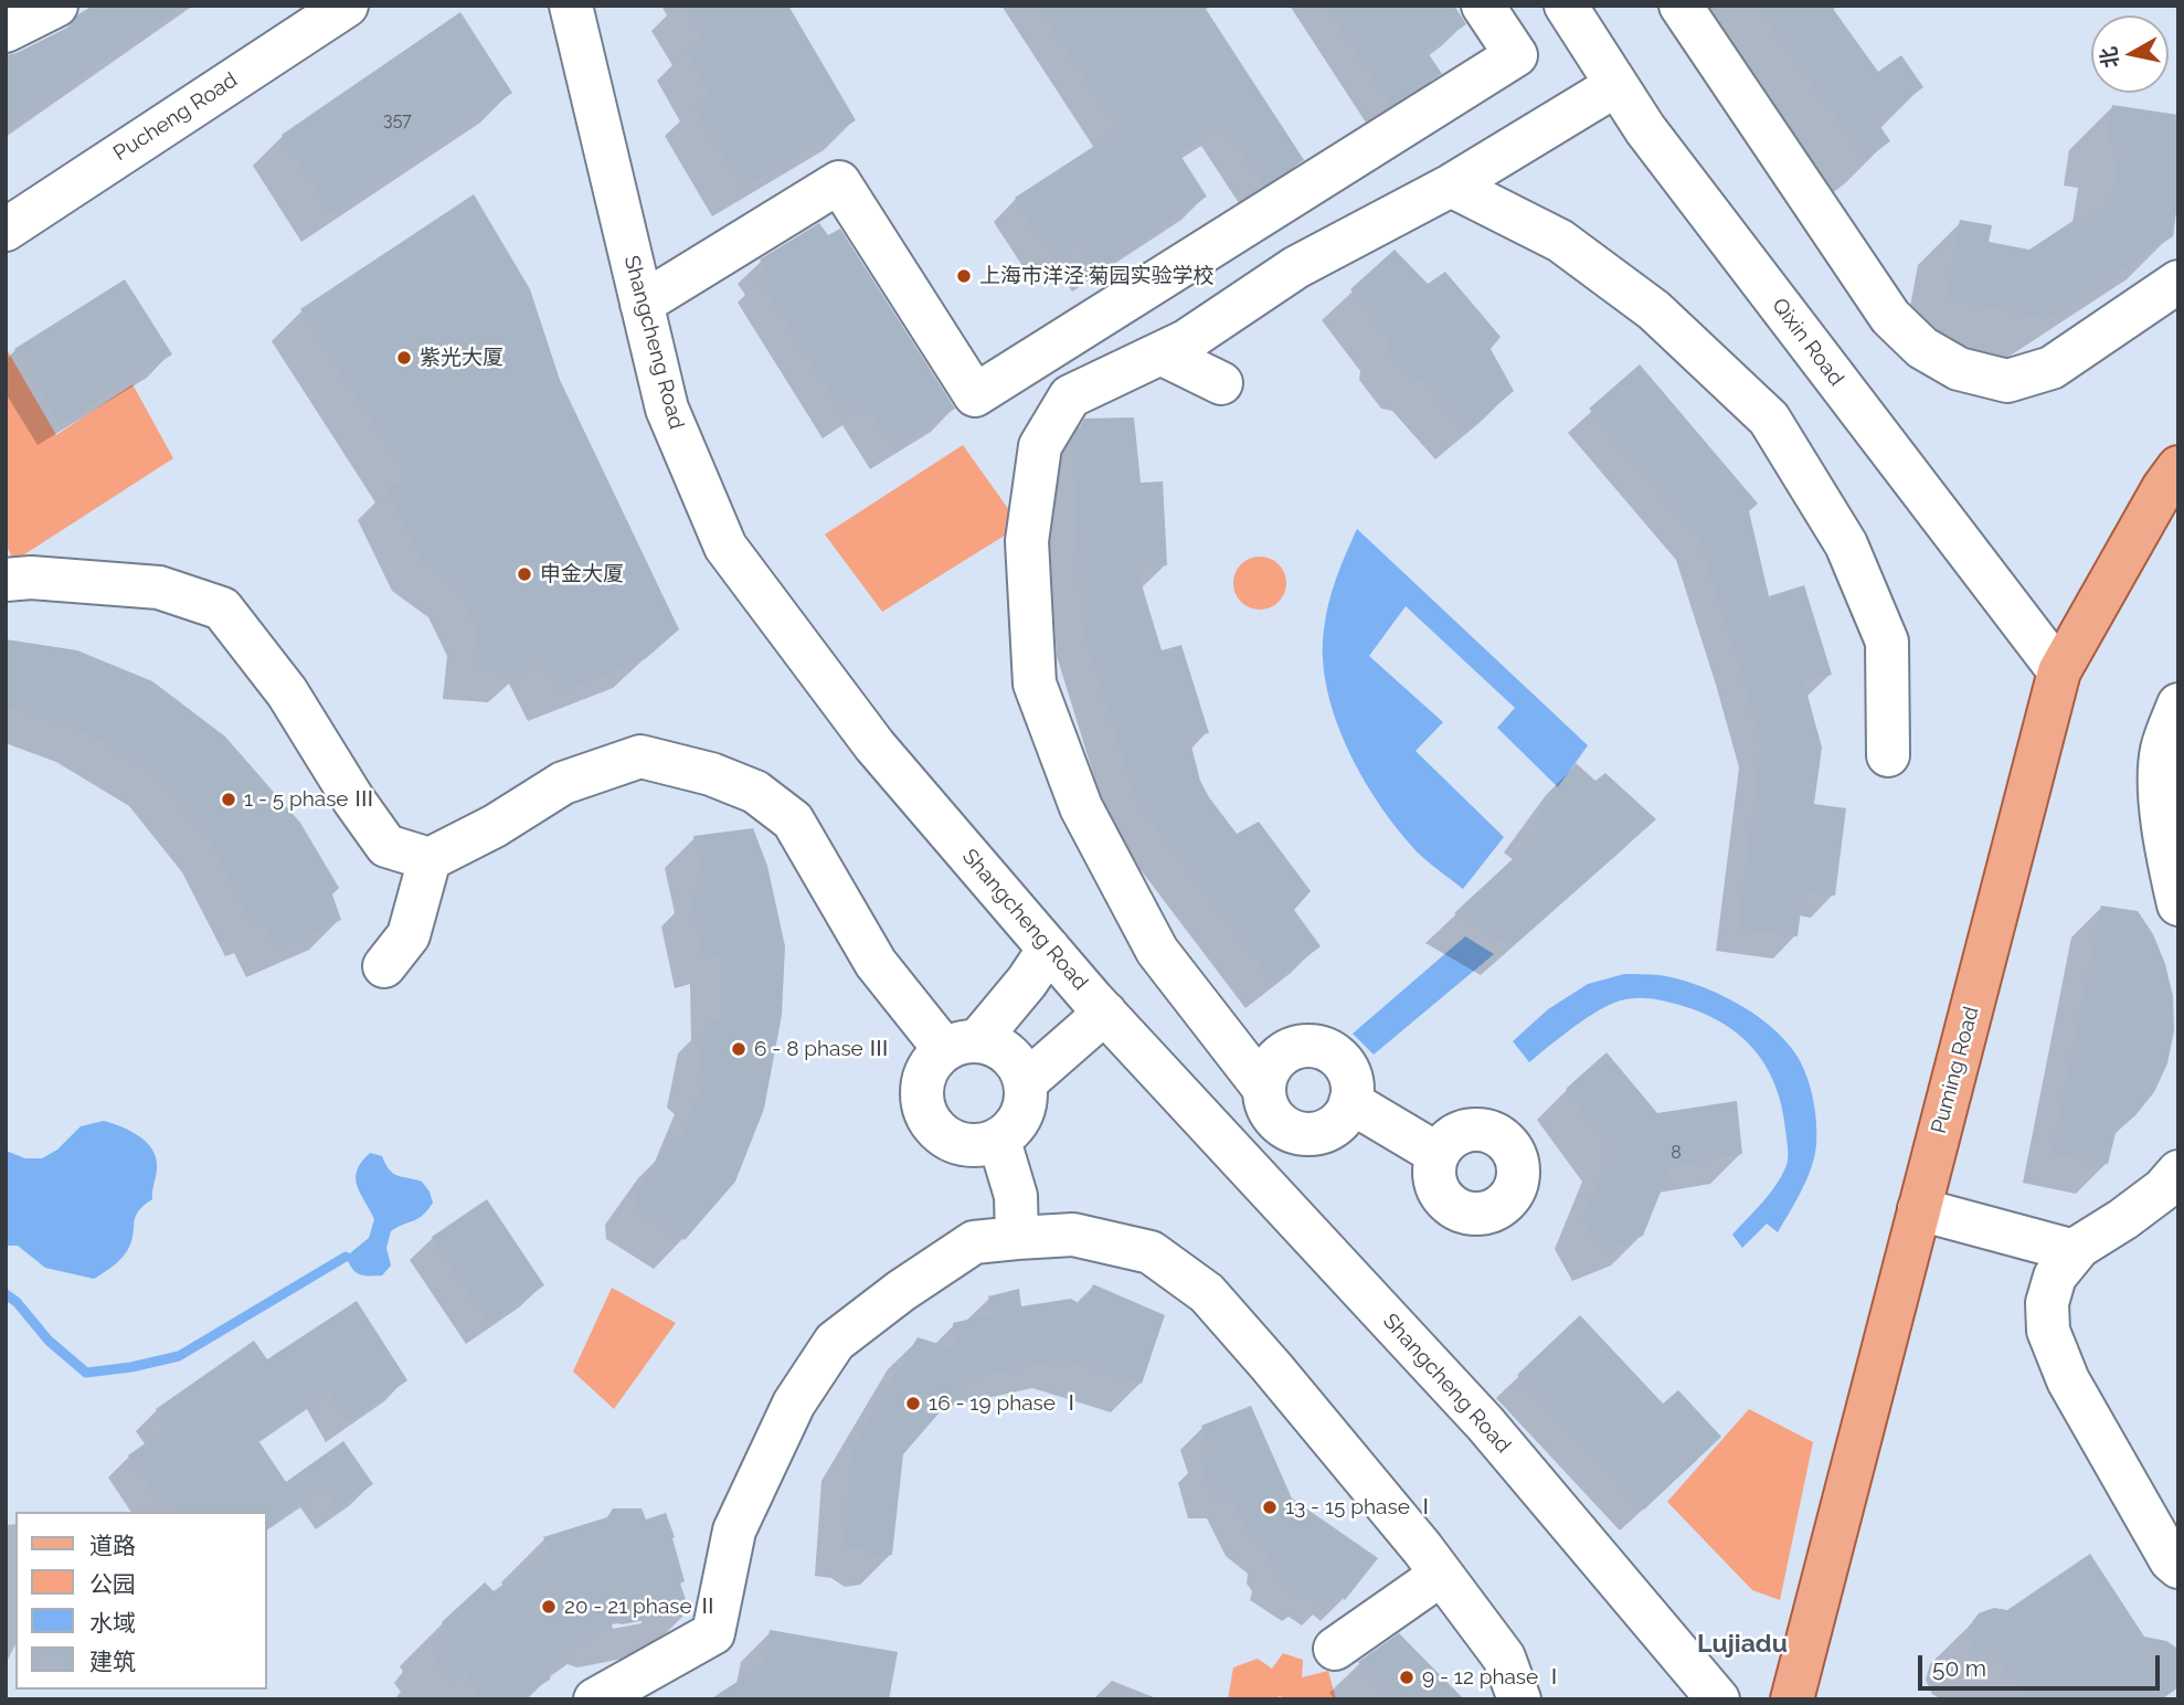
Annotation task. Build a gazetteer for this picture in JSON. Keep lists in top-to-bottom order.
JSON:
{
  "streets": {
    "main road": ["Puming Road"],
    "street": ["Pucheng Road", "Shangcheng Road", "Qixin Road"]
  },
  "crossings": [
    ["Qixin Road", "Puming Road"]
  ],
  "districts": ["Lujiadu"],
  "places": [
    "上海市洋泾·菊园实验学校",
    "紫光大厦",
    "申金大厦",
    "1 - 5 phase Ⅲ",
    "6 - 8 phase Ⅲ",
    "16 - 19 phase Ⅰ",
    "13 - 15 phase Ⅰ",
    "20 - 21 phase Ⅱ",
    "9 - 12 phase Ⅰ"
  ],
  "house_numbers": ["357", "8"],
  "legend": [
    "道路",
    "公园",
    "水域",
    "建筑"
  ],
  "scale_bar": "50 m",
  "north": "left"
}
